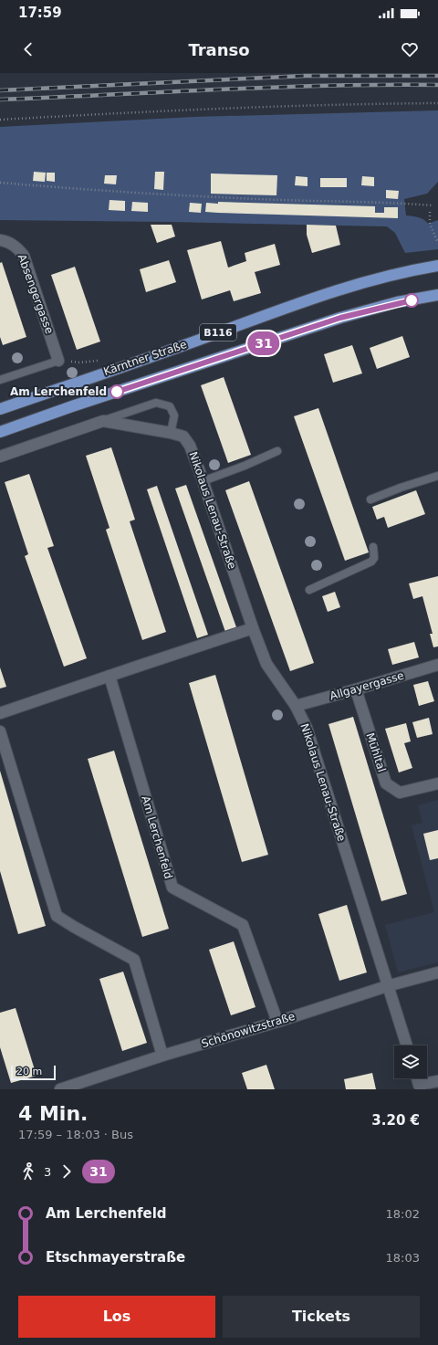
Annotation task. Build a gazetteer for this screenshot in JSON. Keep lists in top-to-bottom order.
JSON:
{
  "streets": {
    "main road": ["B116", "Kärntner Straße"],
    "street": [
      "Absengergasse",
      "Nikolaus Lenau-Straße",
      "Allgayergasse",
      "Mühltal",
      "Am Lerchenfeld",
      "Schönowitzstraße"
    ]
  },
  "crossings": [
    ["Nikolaus Lenau-Straße", "Allgayergasse"],
    ["Nikolaus Lenau-Straße", "Schönowitzstraße"],
    ["Allgayergasse", "Mühltal"],
    ["Am Lerchenfeld", "Schönowitzstraße"]
  ],
  "places": ["Am Lerchenfeld"],
  "lines": ["bus line 31"],
  "scale_bar": "20 m",
  "page": {
    "status": "17:59",
    "header": "Transo",
    "on_map": "31",
    "scale": "20 m",
    "heading": ["4 Min.", "17:59 – 18:03 · Bus", "3.20 €"],
    "legs": ["3", "31"],
    "list": [
      {
        "name": "Am Lerchenfeld",
        "value": "18:02"
      },
      {
        "name": "Etschmayerstraße",
        "value": "18:03"
      }
    ],
    "buttons": ["Los", "Tickets"]
  }
}
